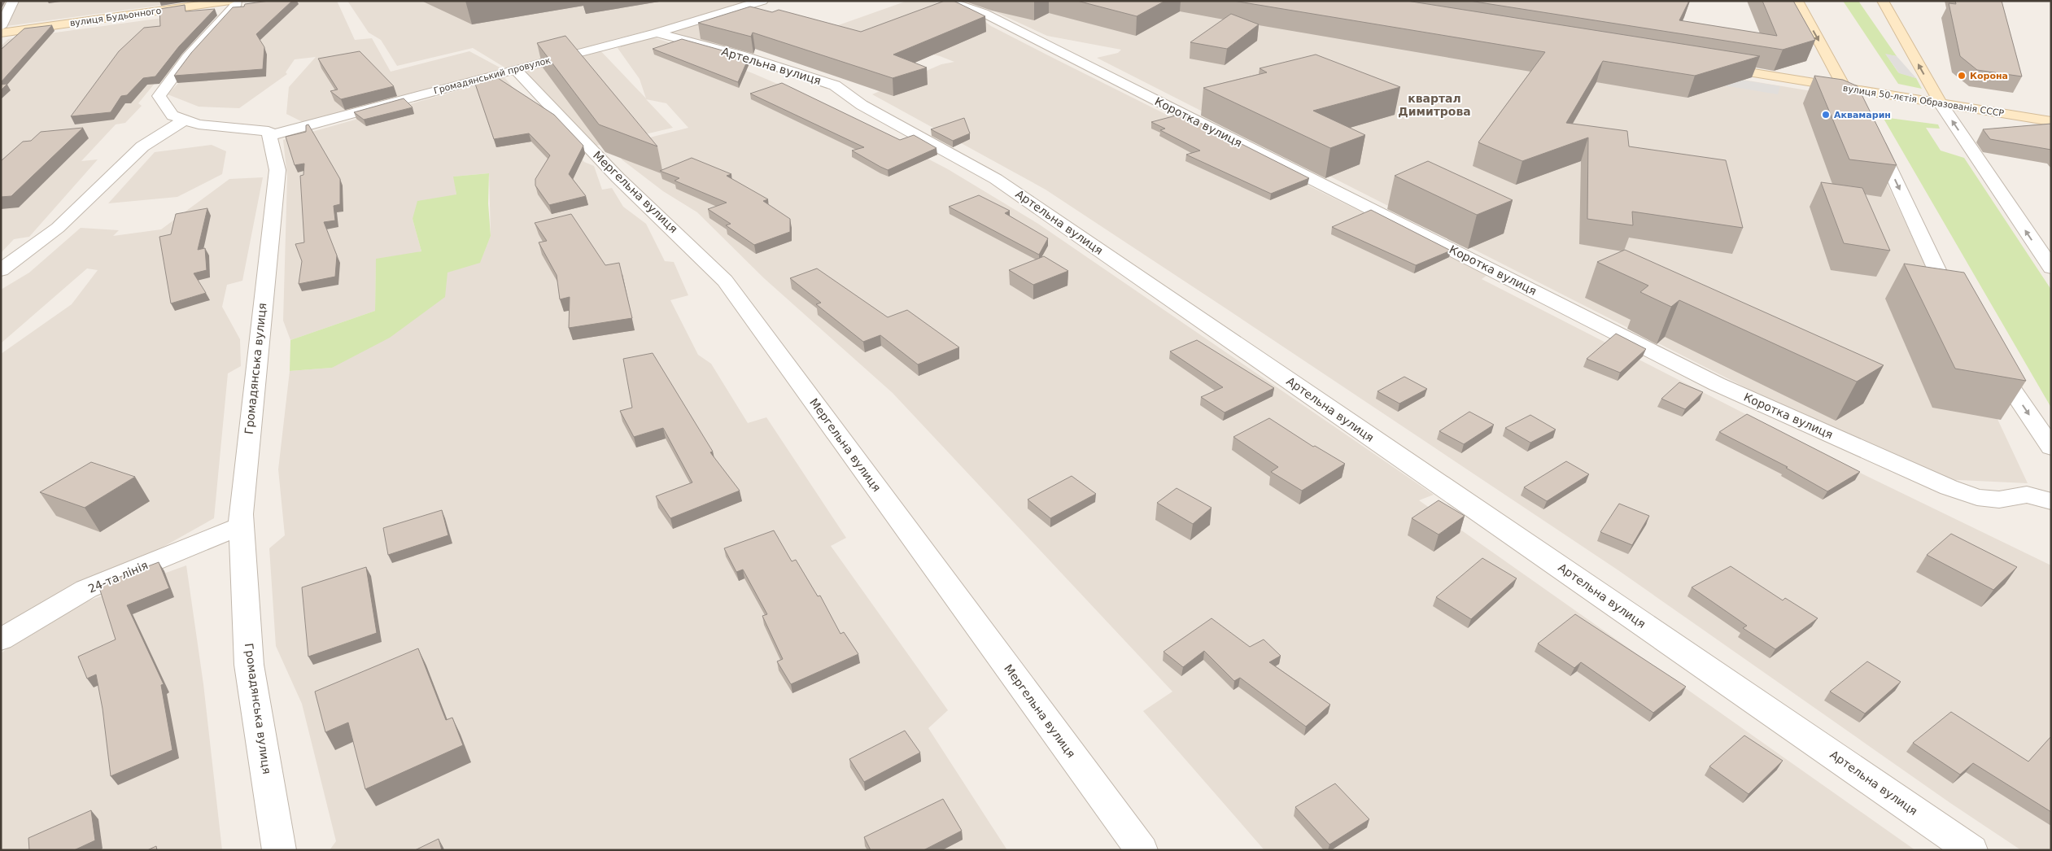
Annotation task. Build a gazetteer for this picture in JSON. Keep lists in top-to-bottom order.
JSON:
{
  "streets": {
    "street": [
      "вулиця Будьонного",
      "Артельна вулиця",
      "Громадянський провулок",
      "вулиця 50-лєтія Образованія СССР",
      "Коротка вулиця",
      "Мергельна вулиця",
      "Громадянська вулиця",
      "24-та лінія"
    ]
  },
  "crossings": [
    ["Артельна вулиця", "Громадянський провулок"],
    ["Громадянський провулок", "Мергельна вулиця"],
    ["Громадянський провулок", "Громадянська вулиця"],
    ["Громадянська вулиця", "24-та лінія"]
  ],
  "districts": ["квартал Димитрова"],
  "places": ["Корона", "Аквамарин"]
}
